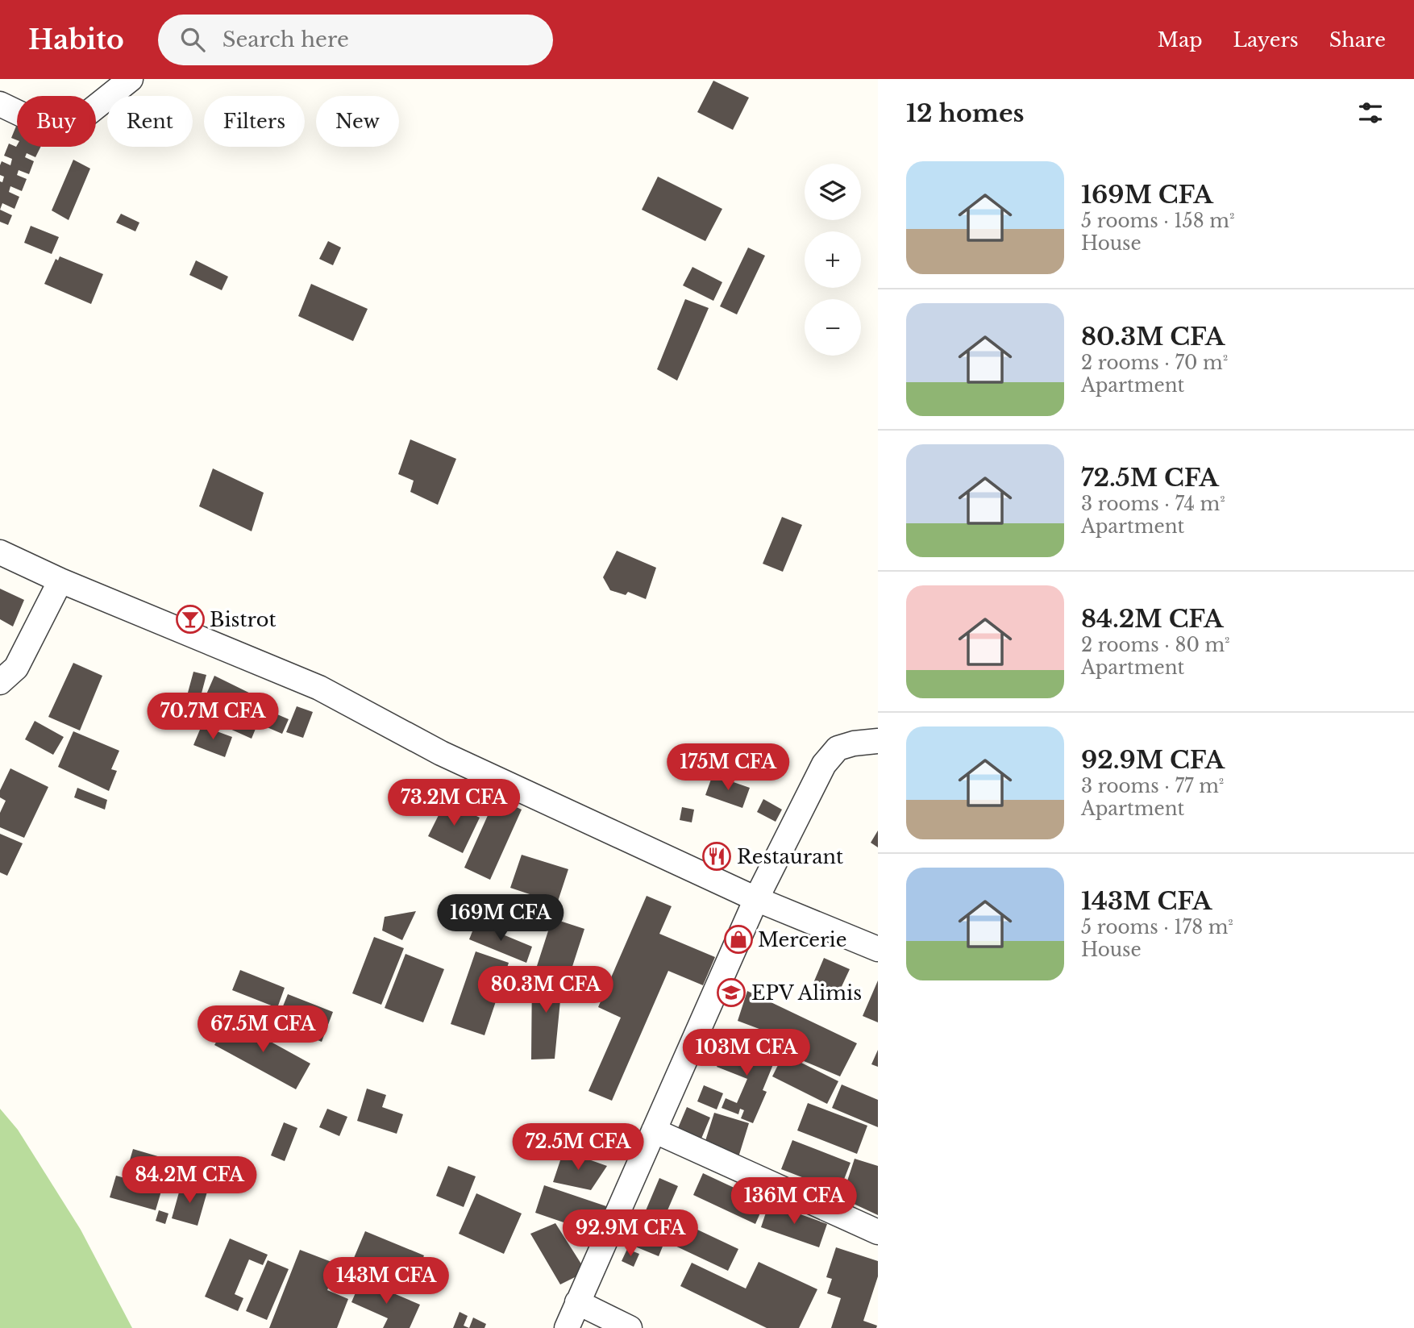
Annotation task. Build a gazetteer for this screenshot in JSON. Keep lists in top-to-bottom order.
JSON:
{
  "places": {
    "bar": ["Bistrot"],
    "restaurant": ["Restaurant"],
    "shop": ["Mercerie"],
    "school or university": ["EPV Alimis"]
  },
  "page": {
    "header": "Habito",
    "search": "Search here",
    "nav": ["Map", "Layers", "Share"],
    "heading": "12 homes",
    "chip": [
      "Buy",
      "Rent",
      "Filters",
      "New"
    ],
    "list": [
      {
        "name": "169M CFA",
        "note": "5 rooms · 158 m² · House"
      },
      {
        "name": "80.3M CFA",
        "note": "2 rooms · 70 m² · Apartment"
      },
      {
        "name": "72.5M CFA",
        "note": "3 rooms · 74 m² · Apartment"
      },
      {
        "name": "84.2M CFA",
        "note": "2 rooms · 80 m² · Apartment"
      },
      {
        "name": "92.9M CFA",
        "note": "3 rooms · 77 m² · Apartment"
      },
      {
        "name": "143M CFA",
        "note": "5 rooms · 178 m² · House"
      }
    ],
    "map_buttons": ["+", "−"],
    "price": [
      "70.7M CFA",
      "175M CFA",
      "73.2M CFA",
      "169M CFA",
      "80.3M CFA",
      "67.5M CFA",
      "103M CFA",
      "72.5M CFA",
      "84.2M CFA",
      "136M CFA",
      "92.9M CFA",
      "143M CFA"
    ]
  }
}
